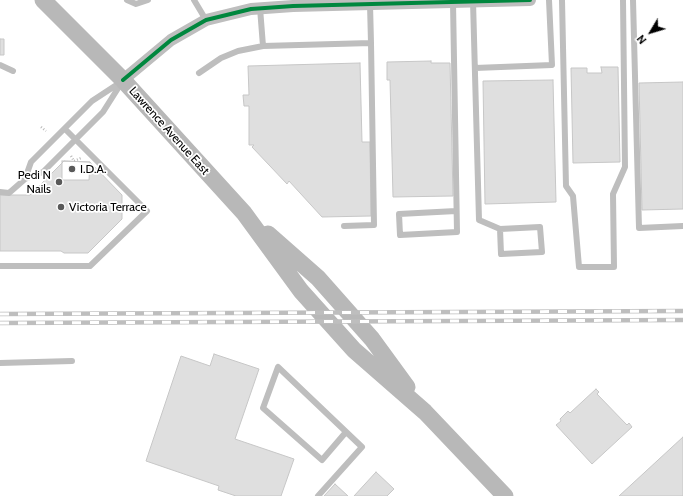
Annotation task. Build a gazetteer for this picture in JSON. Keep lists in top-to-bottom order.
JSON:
{
  "streets": {
    "main road": ["Lawrence Avenue East"]
  },
  "places": ["I.D.A.", "Pedi N Nails", "Victoria Terrace"],
  "north": "bottom left"
}
